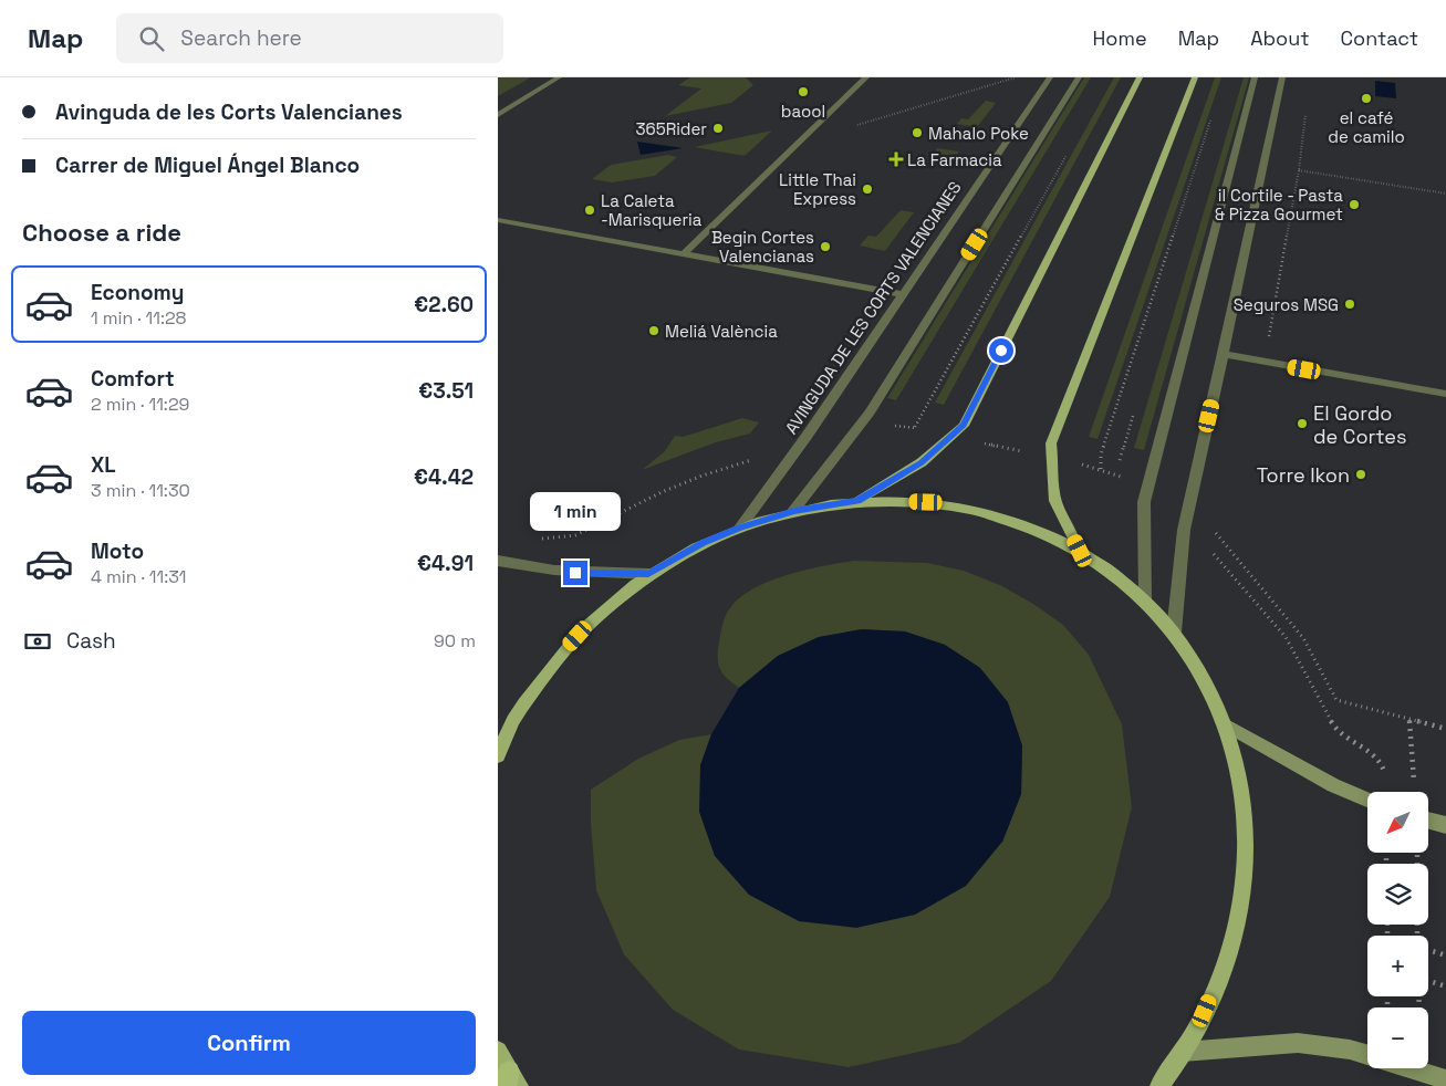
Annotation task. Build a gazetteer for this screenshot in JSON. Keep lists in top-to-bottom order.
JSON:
{
  "streets": {
    "street": ["AVINGUDA DE LES CORTS VALENCIANES"]
  },
  "places": {
    "other": [
      "baool",
      "el café de camilo",
      "365Rider",
      "Mahalo Poke",
      "Little Thai Express",
      "il Cortile - Pasta & Pizza Gourmet",
      "La Caleta -Marisqueria",
      "Begin Cortes Valencianas",
      "Seguros MSG",
      "Meliá València",
      "El Gordo de Cortes",
      "Torre Ikon"
    ],
    "health": ["La Farmacia"]
  },
  "north": "bottom left",
  "page": {
    "header": "Map",
    "search": "Search here",
    "nav": [
      "Home",
      "Map",
      "About",
      "Contact"
    ],
    "banner": ["Avinguda de les Corts Valencianes", "Carrer de Miguel Ángel Blanco"],
    "heading": "Choose a ride",
    "list": [
      {
        "name": "Economy",
        "note": "1 min · 11:28",
        "value": "€2.60"
      },
      {
        "name": "Comfort",
        "note": "2 min · 11:29",
        "value": "€3.51"
      },
      {
        "name": "XL",
        "note": "3 min · 11:30",
        "value": "€4.42"
      },
      {
        "name": "Moto",
        "note": "4 min · 11:31",
        "value": "€4.91"
      }
    ],
    "bubble": "1 min",
    "pay": ["Cash", "90 m"],
    "map_buttons": ["+", "−"],
    "buttons": "Confirm"
  }
}
